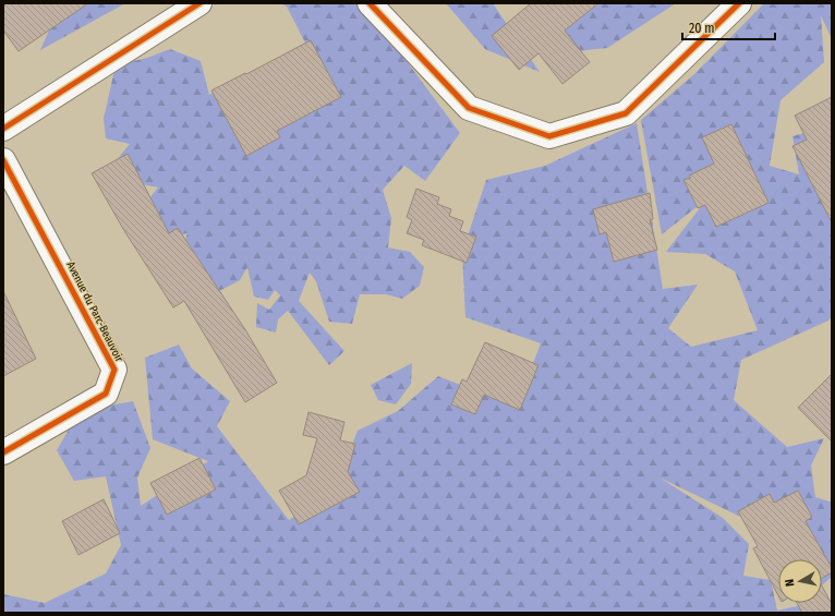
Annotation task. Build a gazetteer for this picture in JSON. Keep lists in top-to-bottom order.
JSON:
{
  "streets": {
    "street": ["Avenue du Parc-Beauvoir"]
  },
  "scale_bar": "20 m",
  "north": "left"
}
